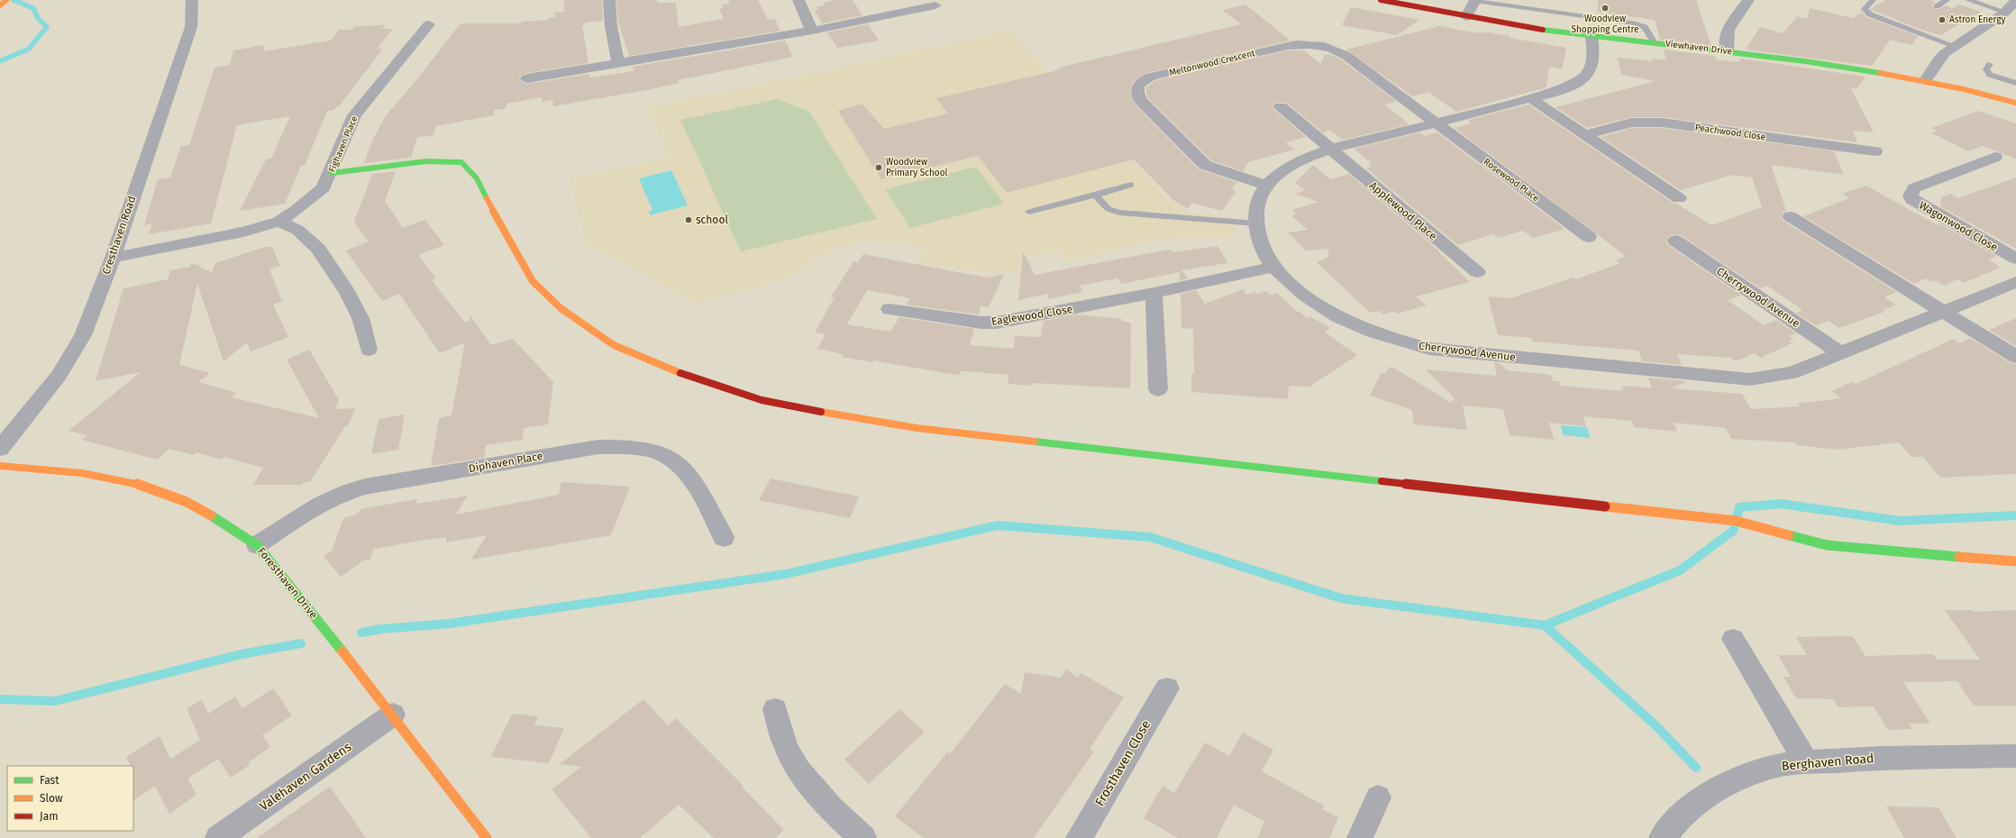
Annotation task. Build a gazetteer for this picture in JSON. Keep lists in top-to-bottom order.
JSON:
{
  "streets": {
    "street": [
      "Viewhaven Drive",
      "Meltonwood Crescent",
      "Peachwood Close",
      "Fighaven Place",
      "Rosewood Place",
      "Applewood Place",
      "Wagonwood Close",
      "Cresthaven Road",
      "Cherrywood Avenue",
      "Eaglewood Close",
      "Diphaven Place",
      "Foresthaven Drive",
      "Berghaven Road",
      "Frosthaven Close",
      "Valehaven Gardens"
    ]
  },
  "crossings": [
    ["Viewhaven Drive", "Cherrywood Avenue"],
    ["Meltonwood Crescent", "Rosewood Place"],
    ["Meltonwood Crescent", "Cherrywood Avenue"],
    ["Fighaven Place", "Cresthaven Road"],
    ["Rosewood Place", "Cherrywood Avenue"],
    ["Applewood Place", "Cherrywood Avenue"],
    ["Cherrywood Avenue", "Eaglewood Close"],
    ["Diphaven Place", "Foresthaven Drive"],
    ["Foresthaven Drive", "Valehaven Gardens"]
  ],
  "places": [
    "Woodview Shopping Centre",
    "Astron Energy",
    "Woodview Primary School",
    "school"
  ],
  "legend": ["Fast", "Slow", "Jam"]
}
